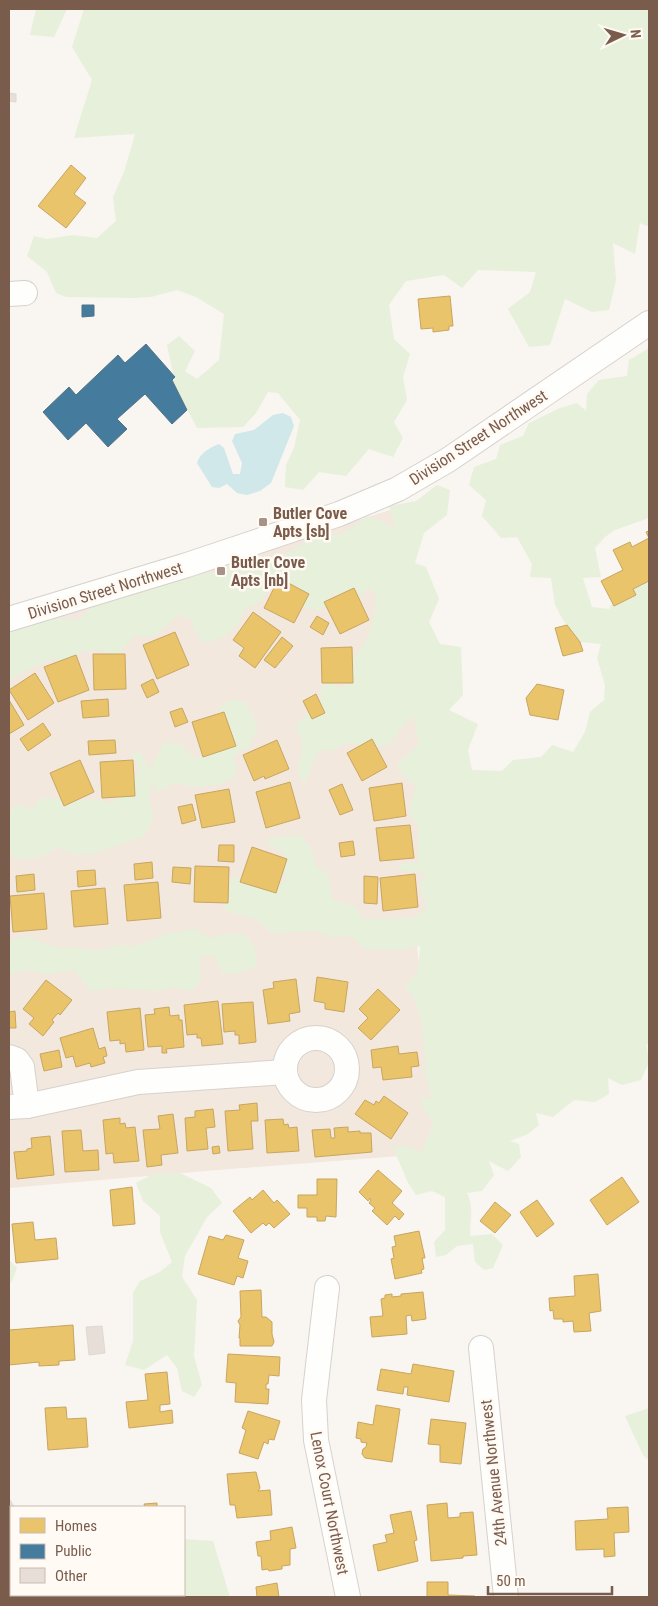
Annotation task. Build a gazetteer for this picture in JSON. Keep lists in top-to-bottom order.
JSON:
{
  "streets": {
    "street": ["Division Street Northwest", "24th Avenue Northwest", "Lenox Court Northwest"]
  },
  "places": {
    "transit": ["Butler Cove Apts [sb]", "Butler Cove Apts [nb]"]
  },
  "legend": ["Homes", "Public", "Other"],
  "scale_bar": "50 m",
  "north": "right"
}
